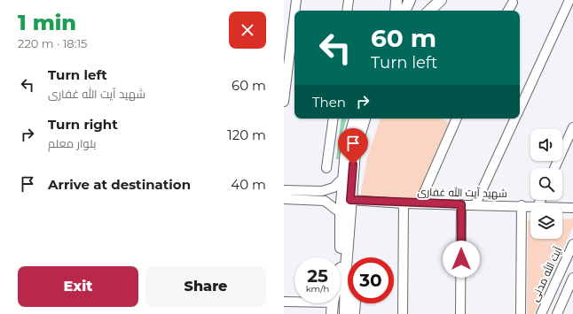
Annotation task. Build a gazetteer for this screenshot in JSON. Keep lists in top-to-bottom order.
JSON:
{
  "streets": {
    "street": ["شهید آیت الله غفاری", "آیت الله مدنی"]
  },
  "page": {
    "heading": ["1 min", "220 m · 18:15"],
    "turn": ["60 m", "Turn left"],
    "list": [
      {
        "name": "Turn left",
        "note": "شهید آیت الله غفاری",
        "value": "60 m"
      },
      {
        "name": "Turn right",
        "note": "بلوار معلم",
        "value": "120 m"
      },
      {
        "name": "Arrive at destination",
        "value": "40 m"
      }
    ],
    "then": "Then",
    "speed": "25 km/h",
    "limit": "30",
    "buttons": ["Exit", "Share"]
  }
}
